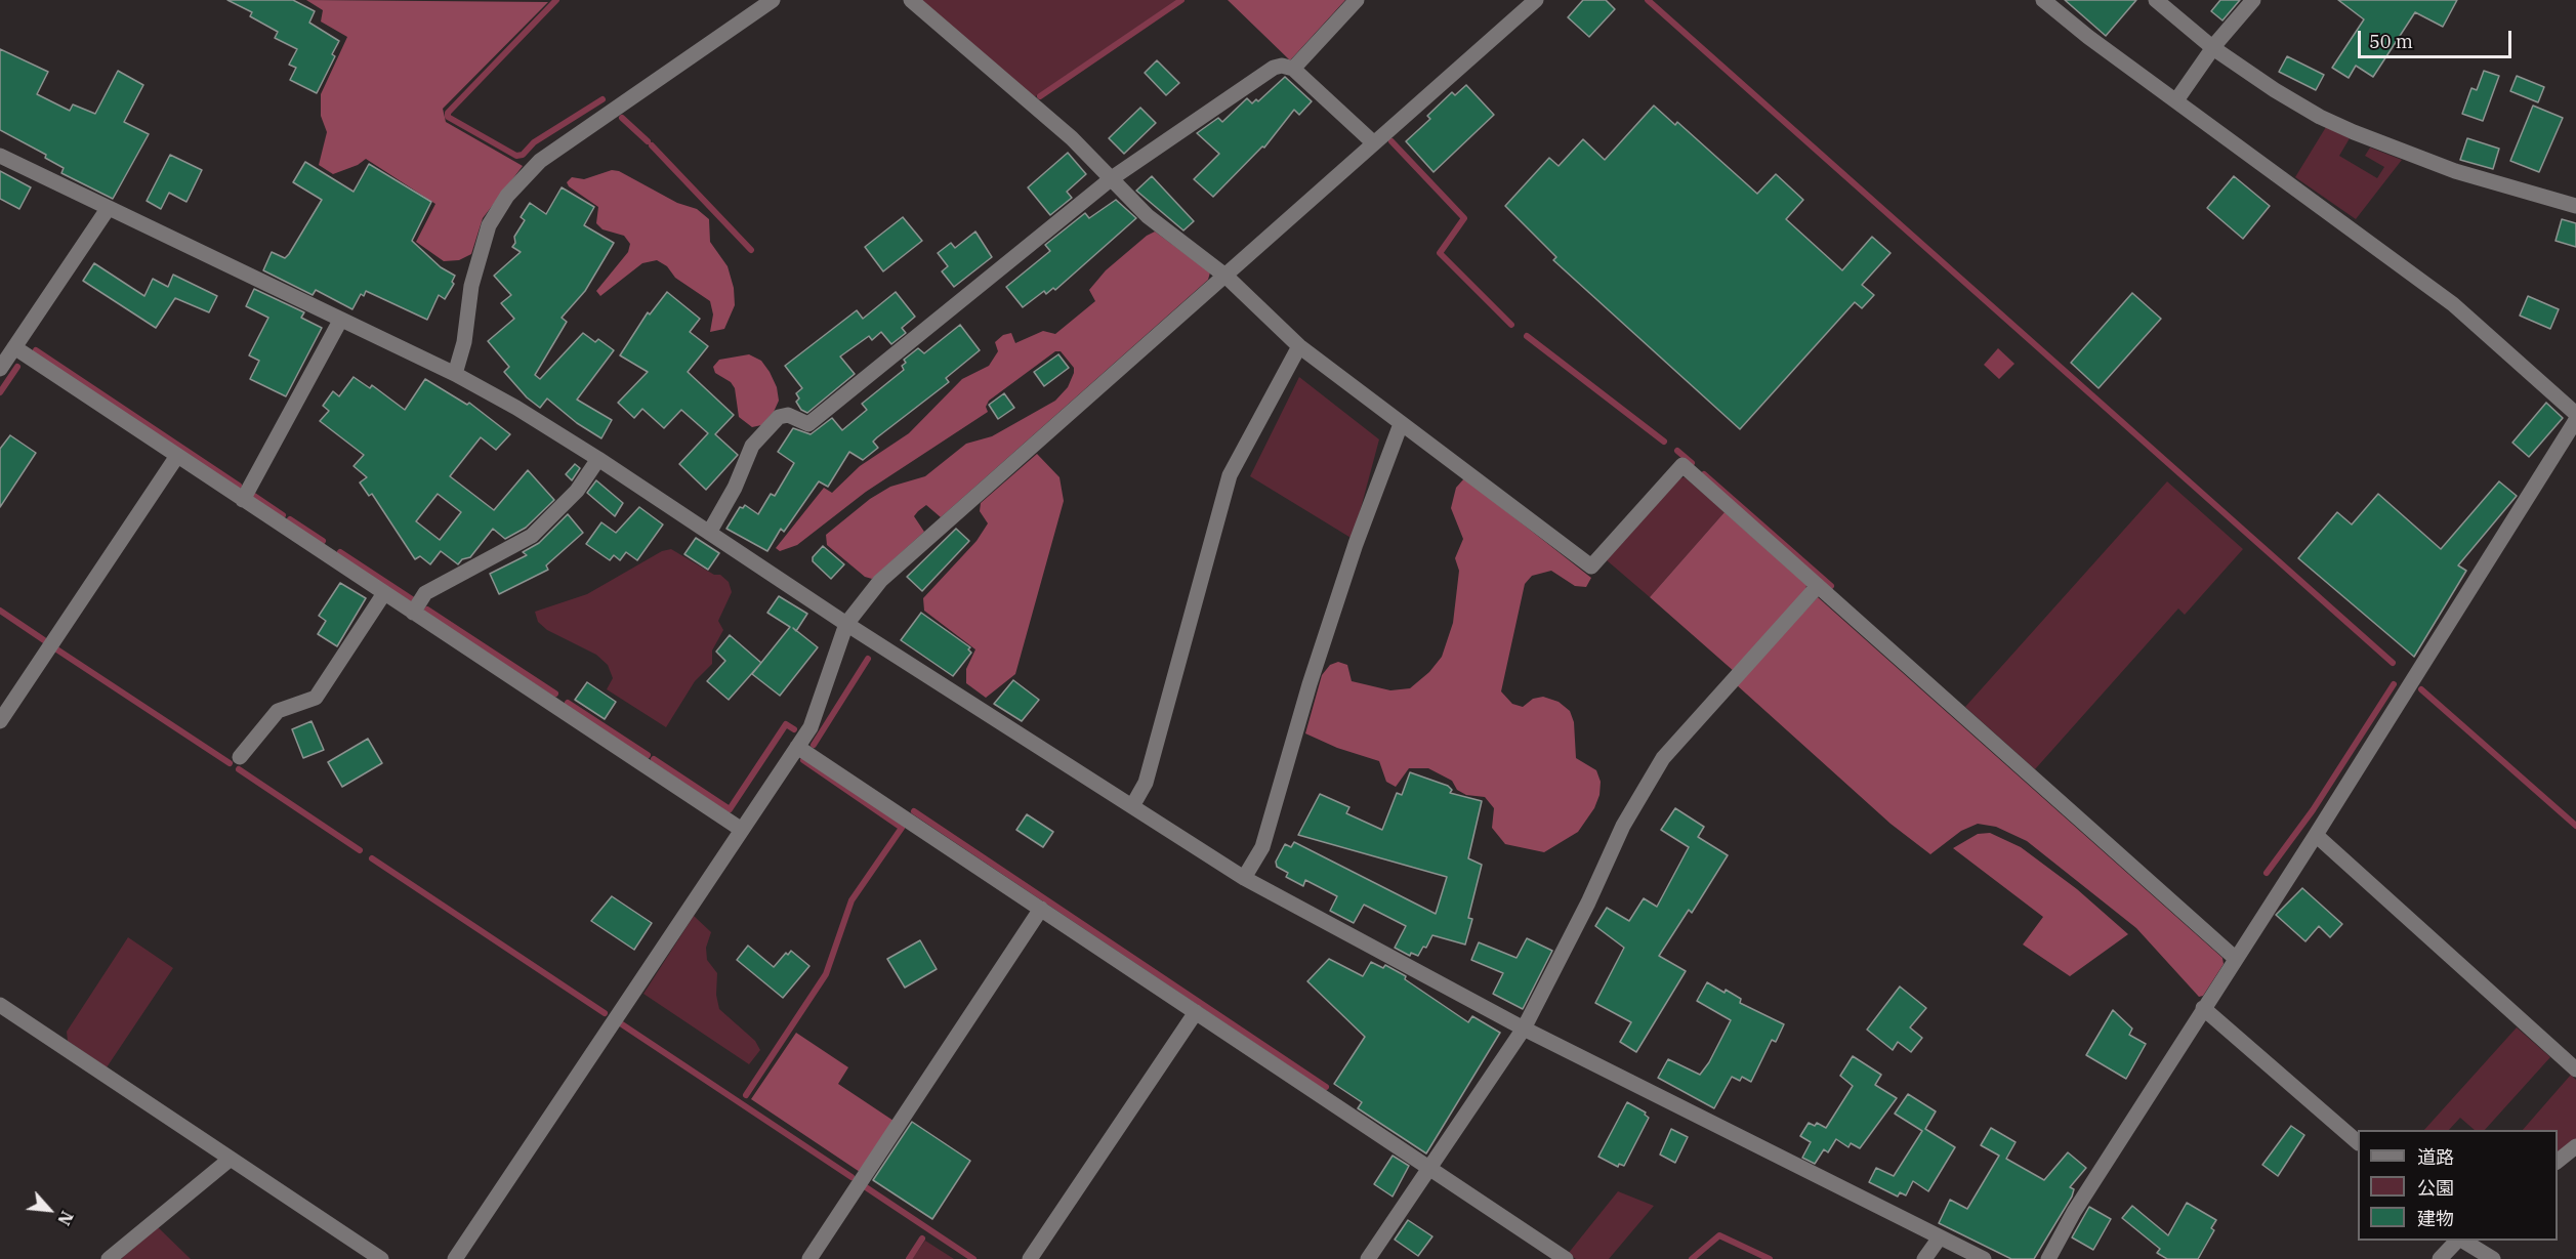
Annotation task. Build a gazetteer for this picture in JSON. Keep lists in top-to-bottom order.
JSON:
{
  "legend": ["道路", "公園", "建物"],
  "scale_bar": "50 m",
  "north": "bottom right"
}
